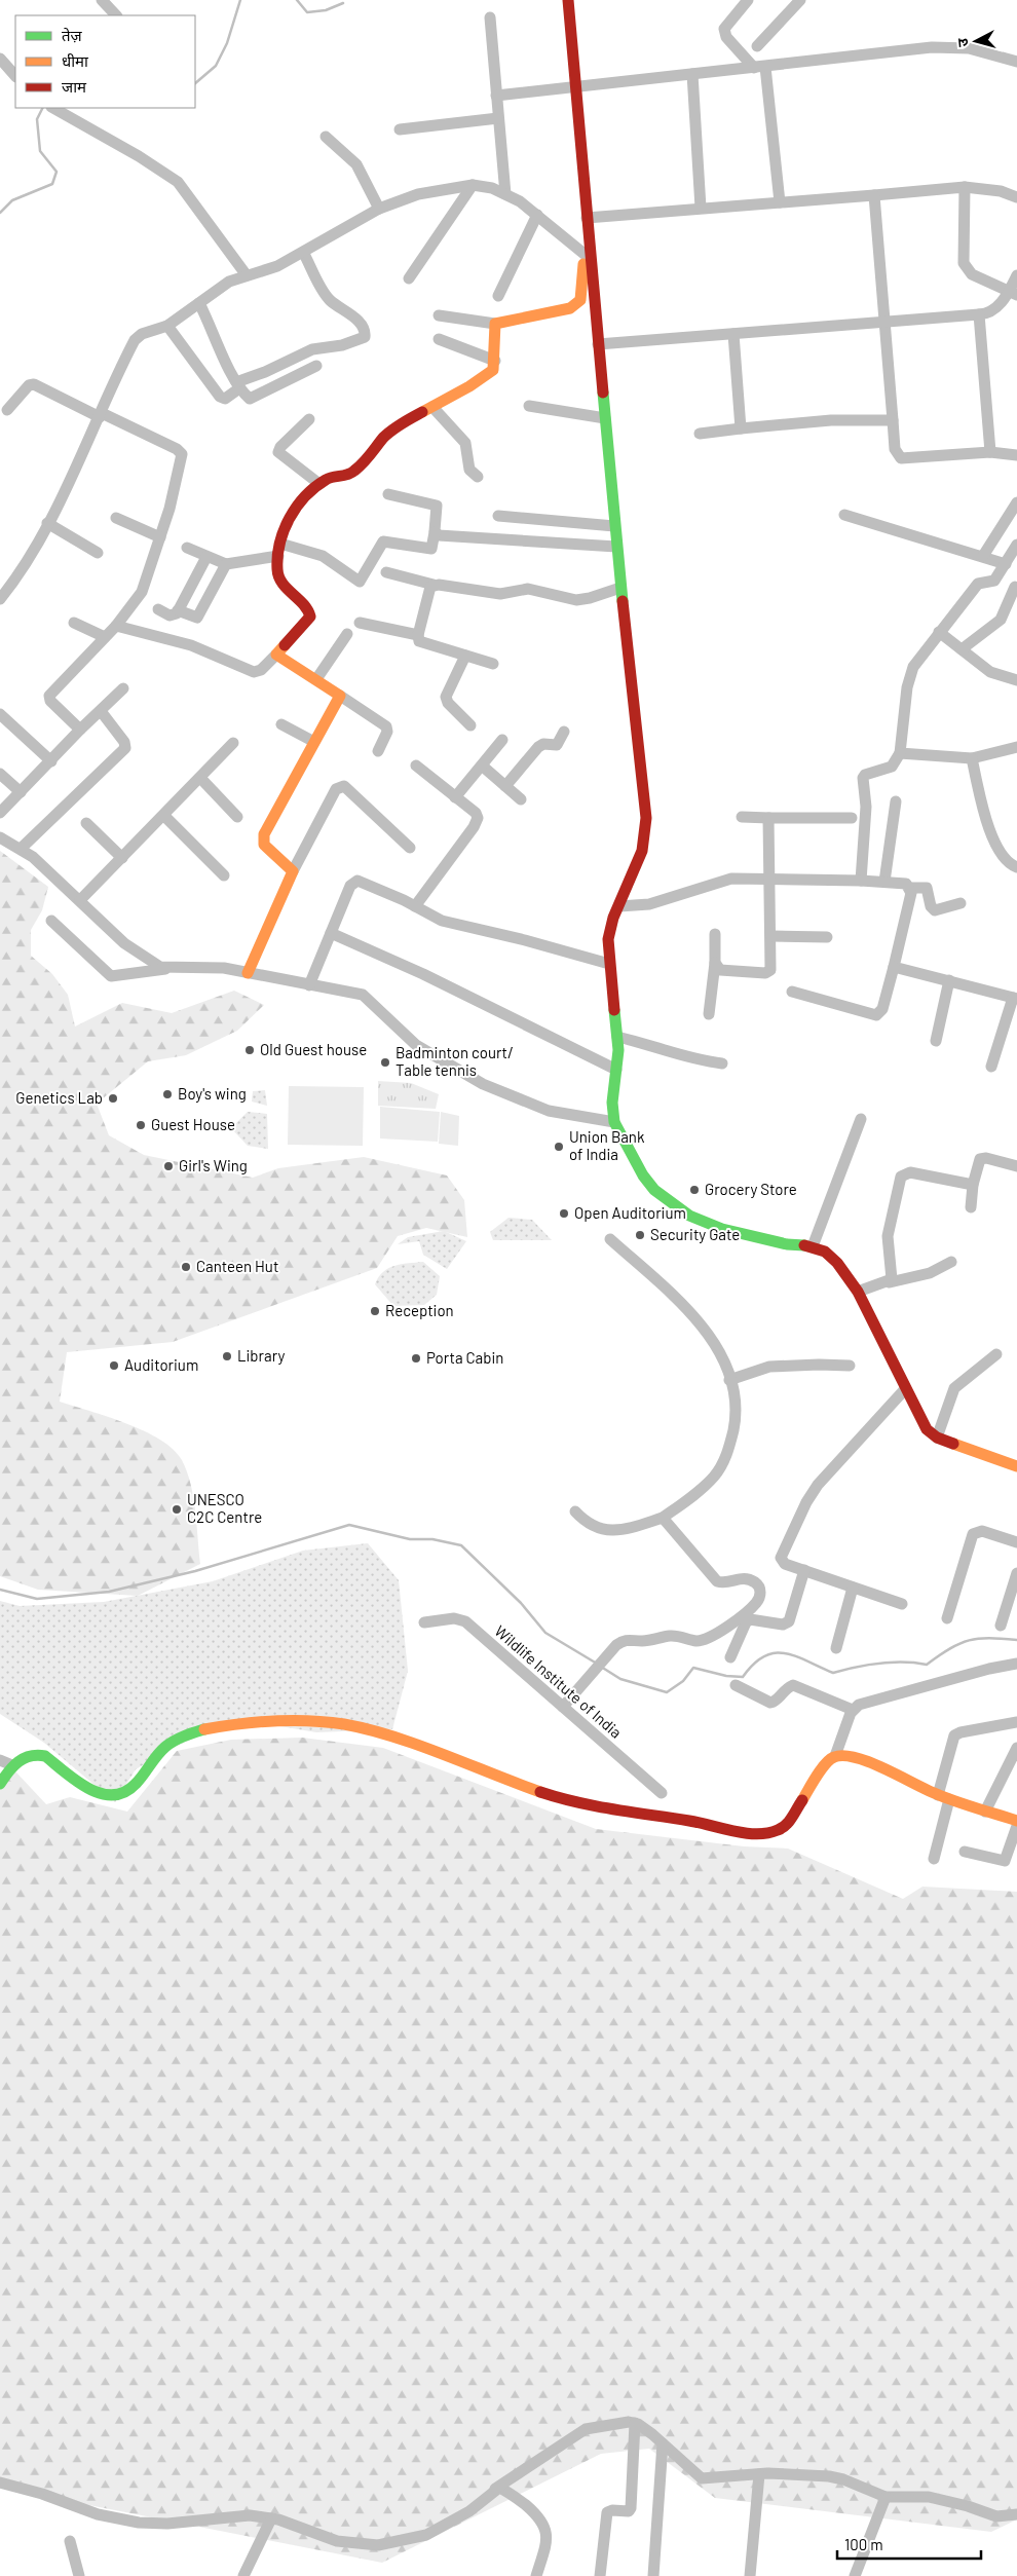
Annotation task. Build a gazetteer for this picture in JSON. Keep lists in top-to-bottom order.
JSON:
{
  "streets": {
    "street": ["Wildlife Institute of India"]
  },
  "places": [
    "Old Guest house",
    "Badminton court/ Table tennis",
    "Boy's wing",
    "Genetics Lab",
    "Guest House",
    "Union Bank of India",
    "Girl's Wing",
    "Grocery Store",
    "Open Auditorium",
    "Security Gate",
    "Canteen Hut",
    "Reception",
    "Library",
    "Porta Cabin",
    "Auditorium",
    "UNESCO C2C Centre"
  ],
  "legend": ["तेज़", "धीमा", "जाम"],
  "scale_bar": "100 m",
  "north": "left"
}
